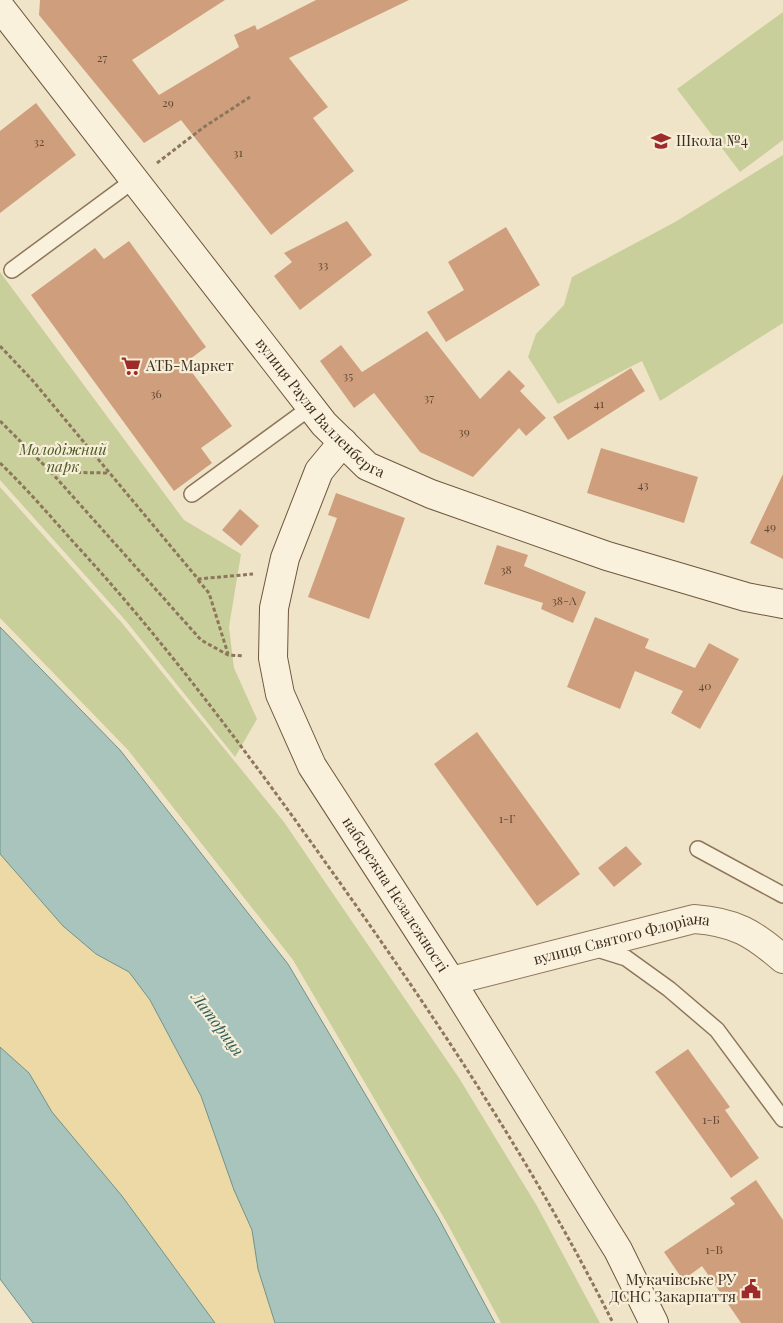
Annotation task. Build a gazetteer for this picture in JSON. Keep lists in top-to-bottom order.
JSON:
{
  "streets": {
    "street": ["вулиця Рауля Валленберга", "набережна Незалежності", "вулиця Святого Флоріана"]
  },
  "crossings": [
    ["вулиця Рауля Валленберга", "набережна Незалежності"],
    ["набережна Незалежності", "вулиця Святого Флоріана"]
  ],
  "water": ["Латориця"],
  "parks": ["Молодіжний парк"],
  "places": {
    "school or university": ["Школа №4"],
    "supermarket": ["АТБ-Маркет"],
    "public building": ["Мукачівське РУ ДСНС Закарпаття"]
  },
  "house_numbers": [
    "27",
    "29",
    "32",
    "31",
    "33",
    "35",
    "36",
    "37",
    "41",
    "39",
    "43",
    "49",
    "38",
    "38-А",
    "40",
    "1-Г",
    "1-Б",
    "1-В"
  ]
}
